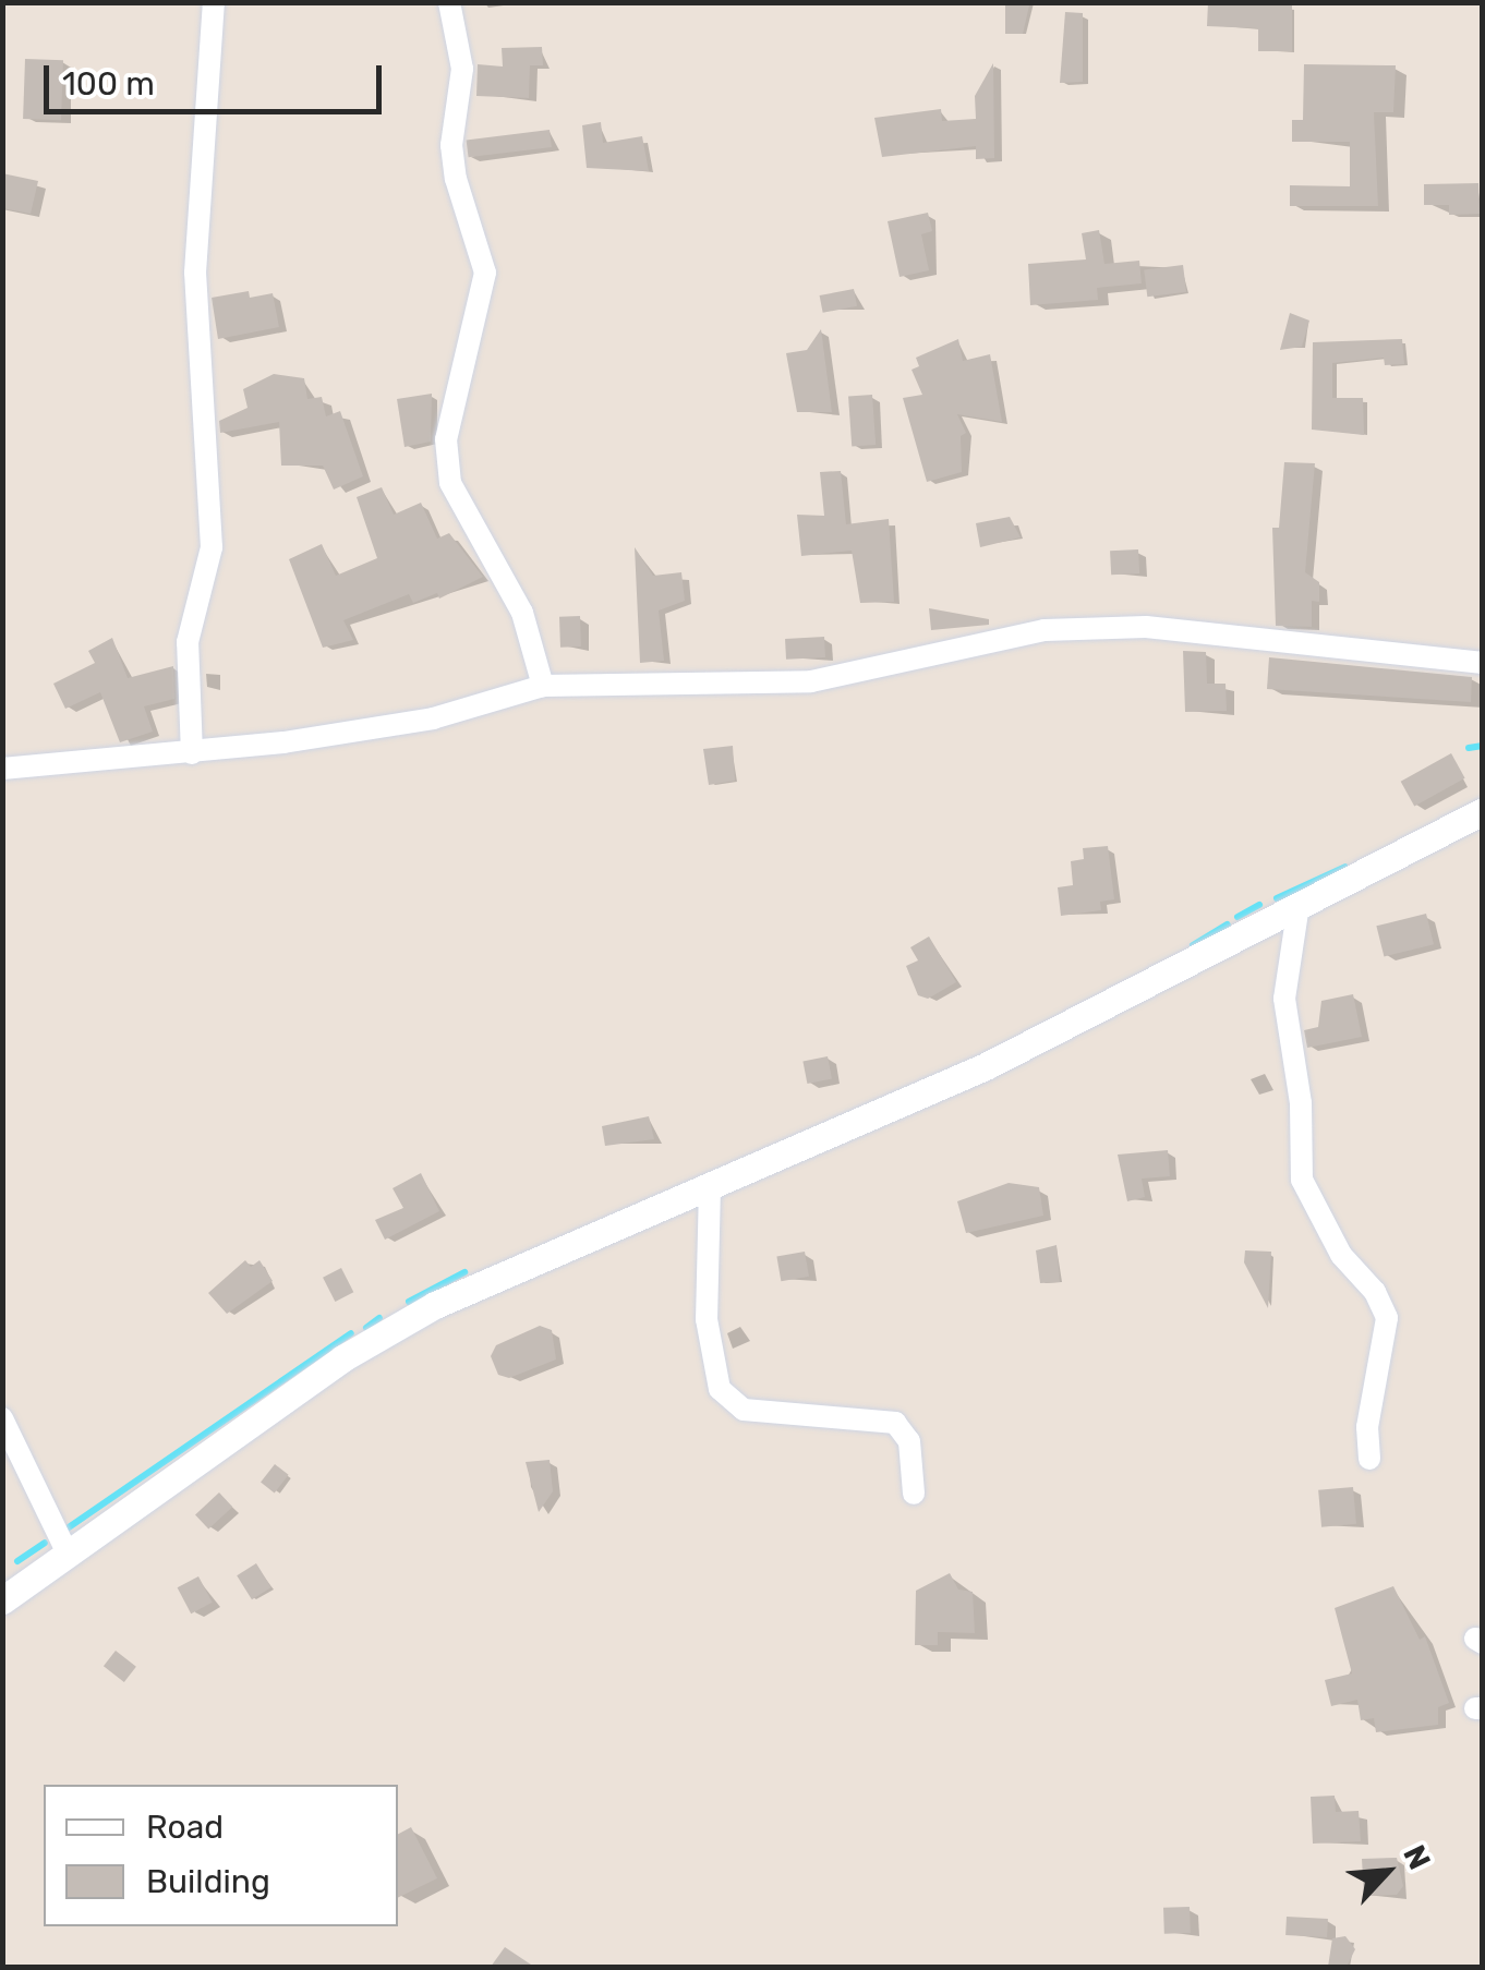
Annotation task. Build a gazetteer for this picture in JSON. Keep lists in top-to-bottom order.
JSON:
{
  "legend": ["Road", "Building"],
  "scale_bar": "100 m",
  "north": "top right"
}
